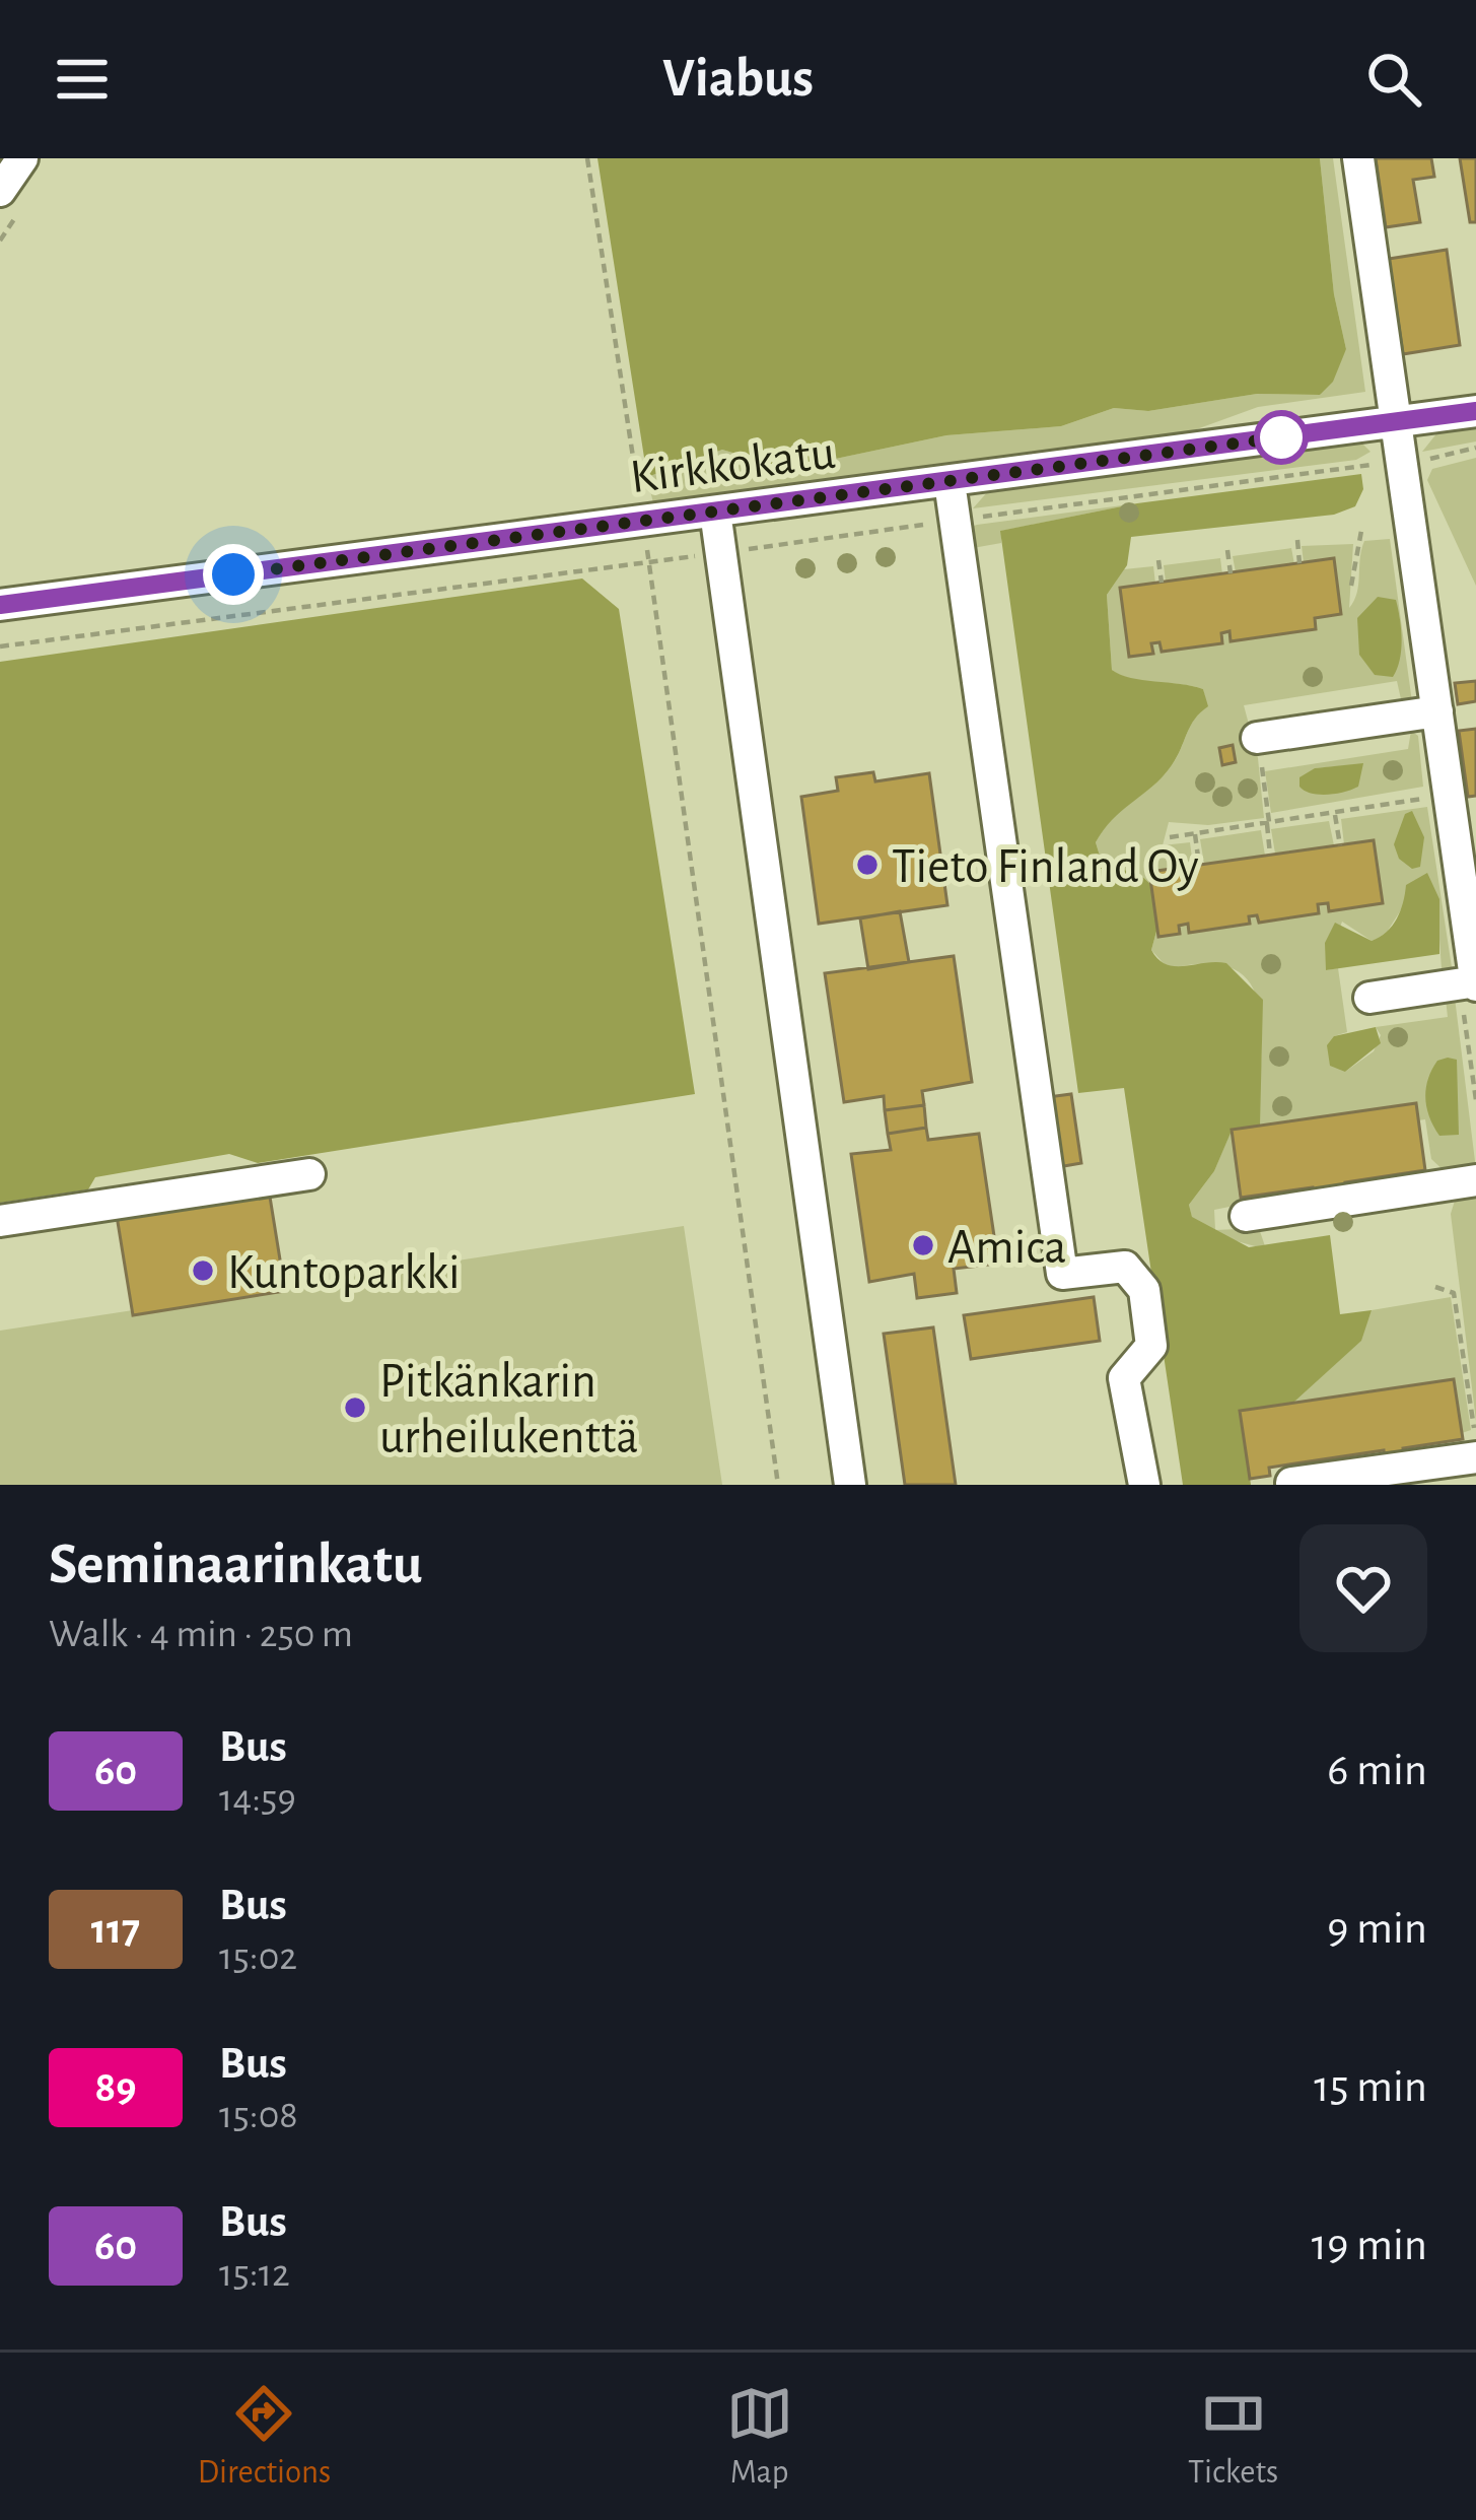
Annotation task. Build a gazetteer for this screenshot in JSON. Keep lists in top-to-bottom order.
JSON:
{
  "streets": {
    "street": ["Kirkkokatu"]
  },
  "places": [
    "Tieto Finland Oy",
    "Amica",
    "Kuntoparkki",
    "Pitkänkarin urheilukenttä"
  ],
  "lines": ["bus line 60"],
  "page": {
    "header": "Viabus",
    "heading": ["Seminaarinkatu", "Walk · 4 min · 250 m"],
    "list": [
      {
        "mark": "60",
        "name": "Bus",
        "note": "14:59",
        "value": "6 min"
      },
      {
        "mark": "117",
        "name": "Bus",
        "note": "15:02",
        "value": "9 min"
      },
      {
        "mark": "89",
        "name": "Bus",
        "note": "15:08",
        "value": "15 min"
      },
      {
        "mark": "60",
        "name": "Bus",
        "note": "15:12",
        "value": "19 min"
      }
    ],
    "tabs": ["Directions", "Map", "Tickets"]
  }
}
